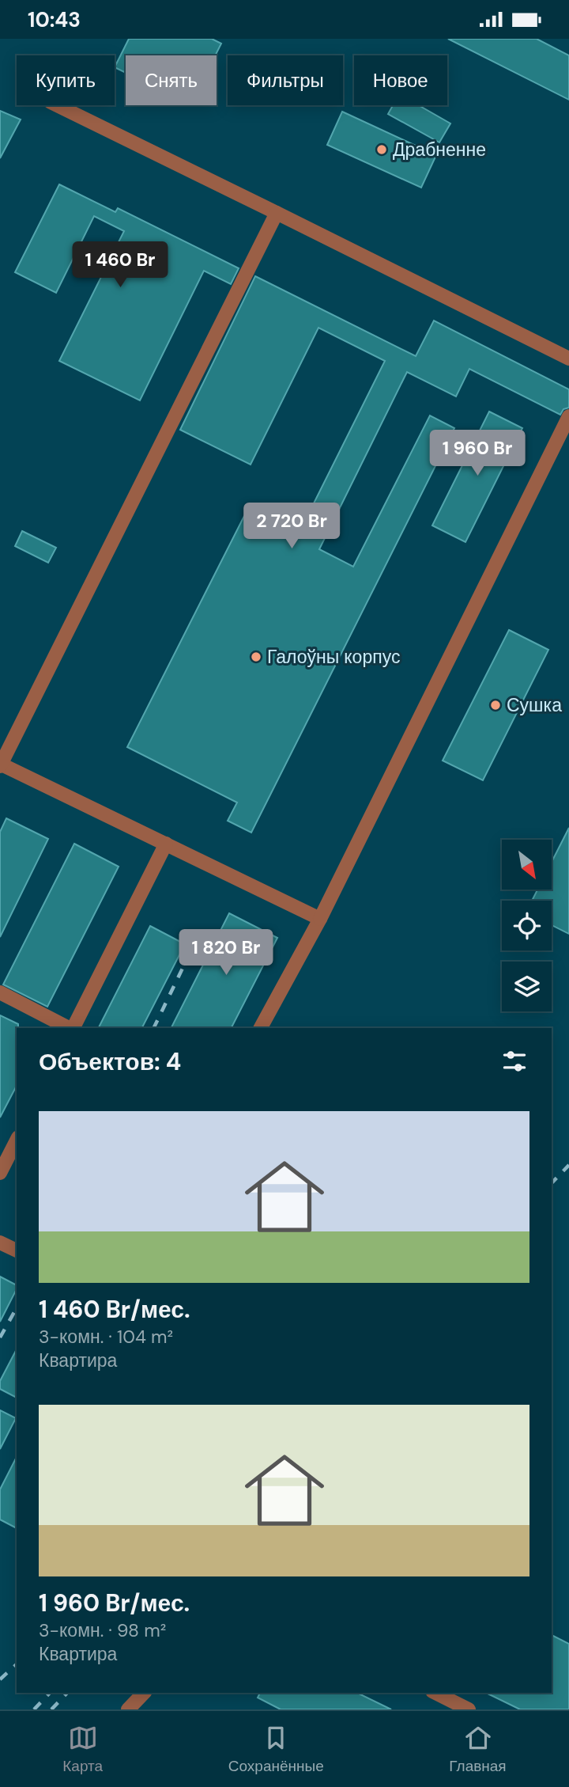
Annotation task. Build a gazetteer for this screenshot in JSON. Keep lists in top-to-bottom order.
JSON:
{
  "places": ["Драбненне", "Галоўны корпус", "Сушка"],
  "north": "bottom right",
  "page": {
    "status": "10:43",
    "chip": [
      "Купить",
      "Снять",
      "Фильтры",
      "Новое"
    ],
    "price": [
      "1 460 Br",
      "1 960 Br",
      "2 720 Br",
      "1 820 Br"
    ],
    "heading": "Объектов: 4",
    "list": [
      {
        "name": "1 460 Br/мес.",
        "note": "3-комн. · 104 m² · Квартира"
      },
      {
        "name": "1 960 Br/мес.",
        "note": "3-комн. · 98 m² · Квартира"
      }
    ],
    "tabs": ["Карта", "Сохранённые", "Главная"]
  }
}
